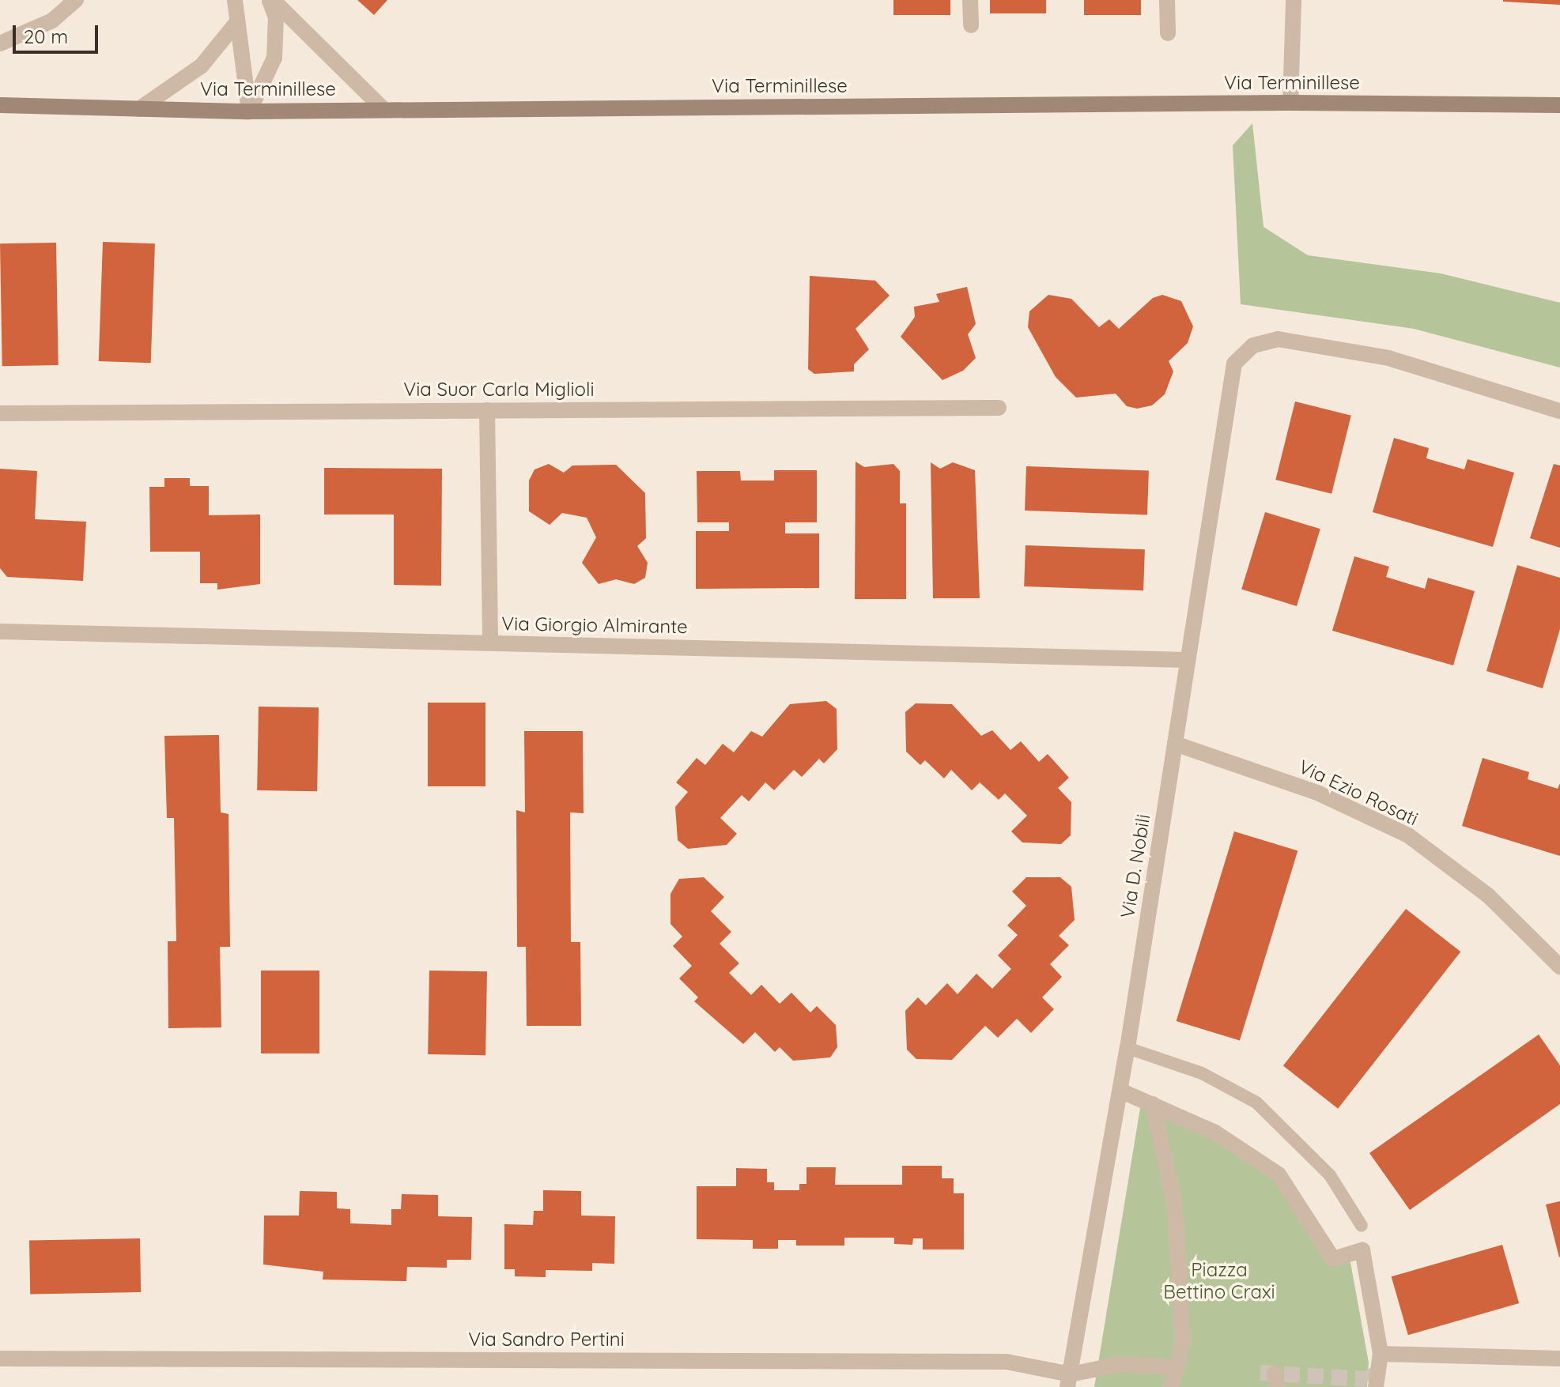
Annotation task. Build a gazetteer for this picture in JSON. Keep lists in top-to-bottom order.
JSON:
{
  "streets": {
    "main road": ["Via Terminillese"],
    "street": [
      "Via Suor Carla Miglioli",
      "Via Giorgio Almirante",
      "Via Ezio Rosati",
      "Via D. Nobili",
      "Via Sandro Pertini"
    ]
  },
  "crossings": [
    ["Via Giorgio Almirante", "Via D. Nobili"],
    ["Via Ezio Rosati", "Via D. Nobili"],
    ["Via D. Nobili", "Via Sandro Pertini"]
  ],
  "parks": ["Piazza Bettino Craxi"],
  "scale_bar": "20 m"
}
